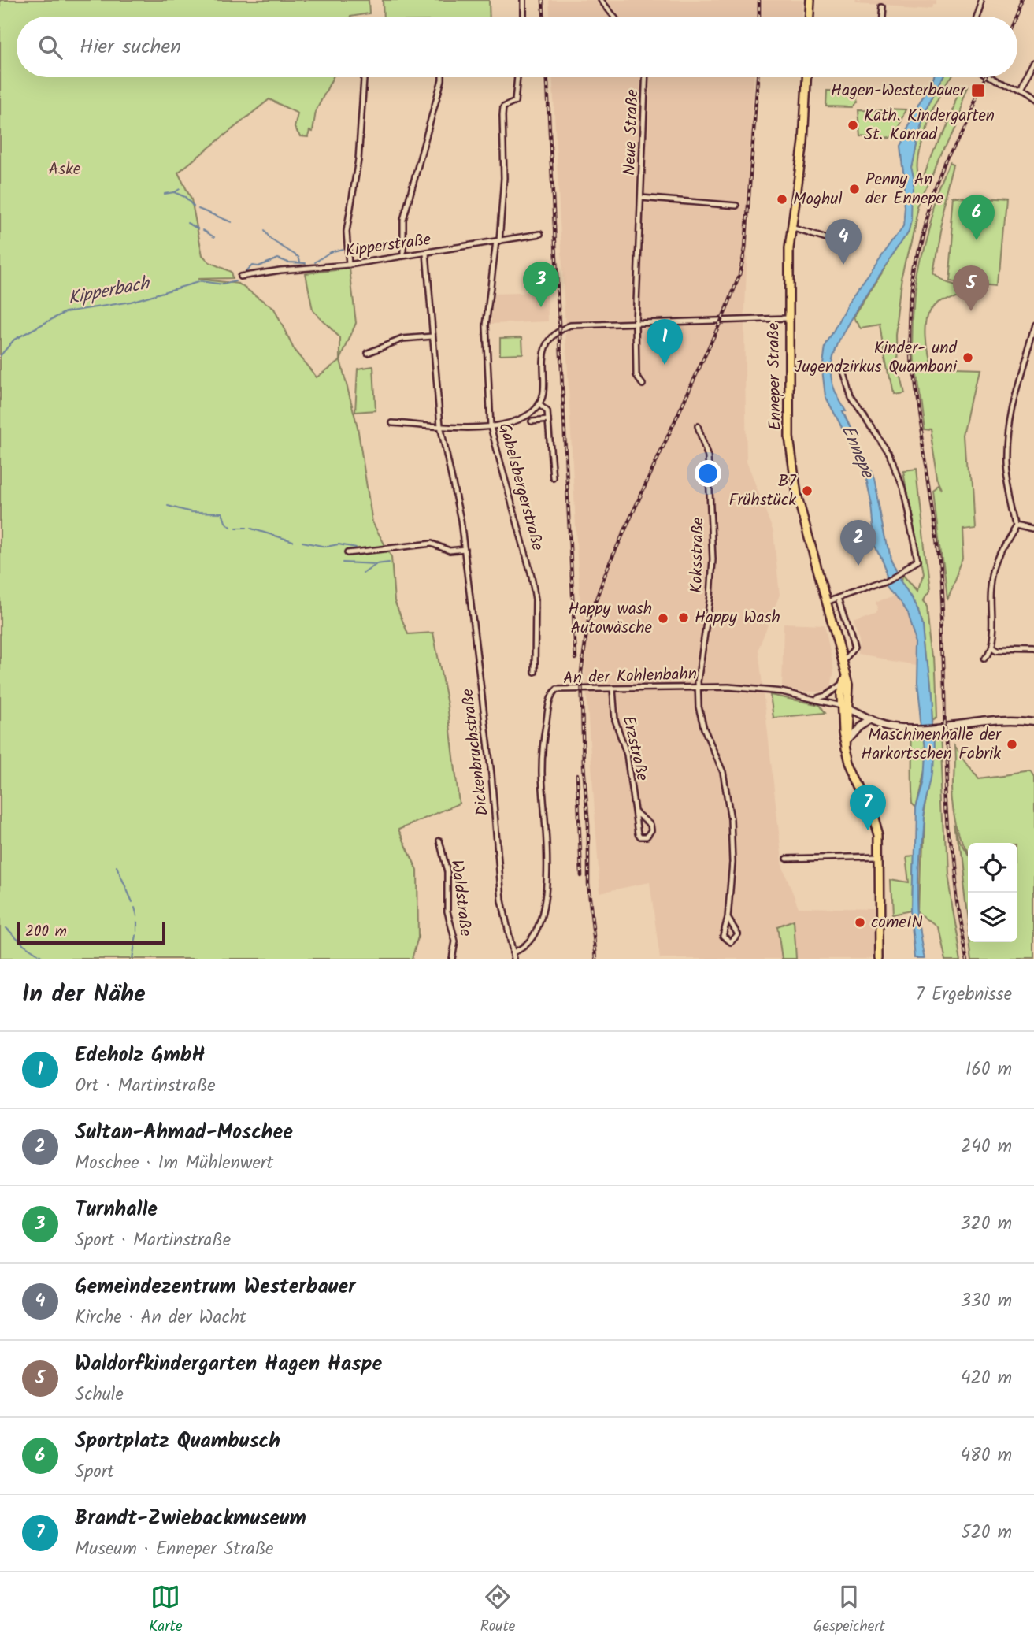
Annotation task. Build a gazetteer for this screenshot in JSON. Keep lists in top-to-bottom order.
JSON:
{
  "streets": {
    "main road": ["Enneper Straße"],
    "street": [
      "Neue Straße",
      "Kipperstraße",
      "Gabelsbergerstraße",
      "Koksstraße",
      "An der Kohlenbahn",
      "Erzstraße",
      "Dickenbruchstraße",
      "Waldstraße"
    ]
  },
  "crossings": [
    ["Kipperstraße", "Gabelsbergerstraße"],
    ["Kipperstraße", "Dickenbruchstraße"],
    ["Enneper Straße", "An der Kohlenbahn"],
    ["Koksstraße", "An der Kohlenbahn"],
    ["An der Kohlenbahn", "Erzstraße"],
    ["An der Kohlenbahn", "Dickenbruchstraße"]
  ],
  "water": ["Kipperbach", "Ennepe"],
  "parks": ["Aske"],
  "places": {
    "transit": ["Hagen-Westerbauer"],
    "other": [
      "Kath. Kindergarten St. Konrad",
      "Penny An der Ennepe",
      "Moghul",
      "Kinder- und Jugendzirkus Quamboni",
      "B7 Frühstück",
      "Happy Wash",
      "Happy wash Autowäsche",
      "Maschinenhalle der Harkortschen Fabrik",
      "comeIN"
    ]
  },
  "scale_bar": "200 m",
  "page": {
    "search": "Hier suchen",
    "pins": [
      "6",
      "4",
      "3",
      "5",
      "1",
      "2",
      "7"
    ],
    "scale": "200 m",
    "heading": ["In der Nähe", "7 Ergebnisse"],
    "list": [
      {
        "mark": "1",
        "name": "Edeholz GmbH",
        "note": "Ort · Martinstraße",
        "value": "160 m"
      },
      {
        "mark": "2",
        "name": "Sultan-Ahmad-Moschee",
        "note": "Moschee · Im Mühlenwert",
        "value": "240 m"
      },
      {
        "mark": "3",
        "name": "Turnhalle",
        "note": "Sport · Martinstraße",
        "value": "320 m"
      },
      {
        "mark": "4",
        "name": "Gemeindezentrum Westerbauer",
        "note": "Kirche · An der Wacht",
        "value": "330 m"
      },
      {
        "mark": "5",
        "name": "Waldorfkindergarten Hagen Haspe",
        "note": "Schule",
        "value": "420 m"
      },
      {
        "mark": "6",
        "name": "Sportplatz Quambusch",
        "note": "Sport",
        "value": "480 m"
      },
      {
        "mark": "7",
        "name": "Brandt-Zwiebackmuseum",
        "note": "Museum · Enneper Straße",
        "value": "520 m"
      }
    ],
    "nav": ["Karte", "Route", "Gespeichert"]
  }
}
